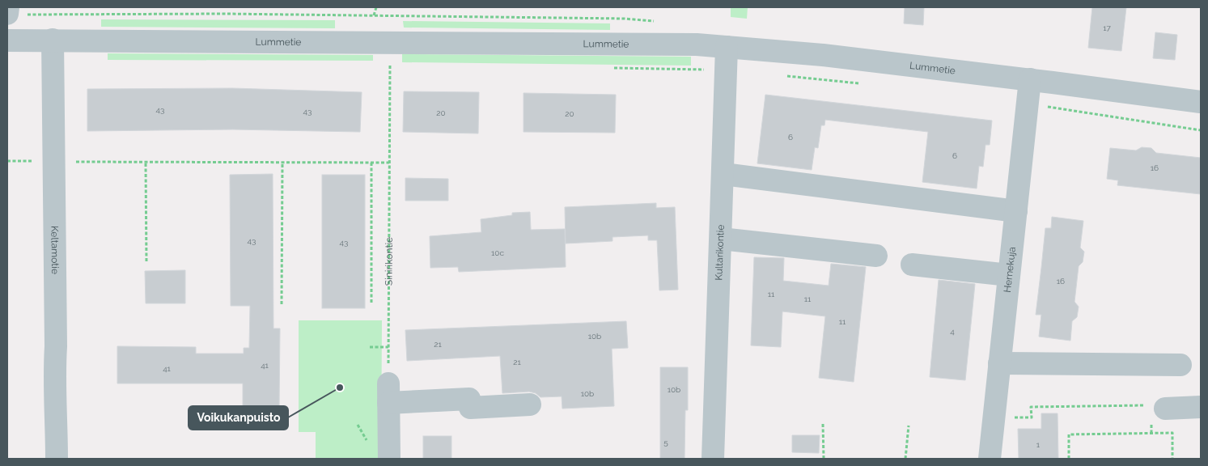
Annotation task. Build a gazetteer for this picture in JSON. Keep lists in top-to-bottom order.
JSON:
{
  "streets": {
    "street": [
      "Lummetie",
      "Keltamotie",
      "Kultarikontie",
      "Hernekuja"
    ],
    "path": ["Sinirikontie"]
  },
  "crossings": [
    ["Lummetie", "Keltamotie"],
    ["Lummetie", "Kultarikontie"],
    ["Lummetie", "Hernekuja"]
  ],
  "places": ["Voikukanpuisto"],
  "house_numbers": [
    "17",
    "43",
    "43",
    "20",
    "20",
    "6",
    "6",
    "16",
    "43",
    "43",
    "10c",
    "16",
    "11",
    "11",
    "11",
    "4",
    "10b",
    "21",
    "21",
    "41",
    "41",
    "10b",
    "10b",
    "5",
    "1"
  ]
}
